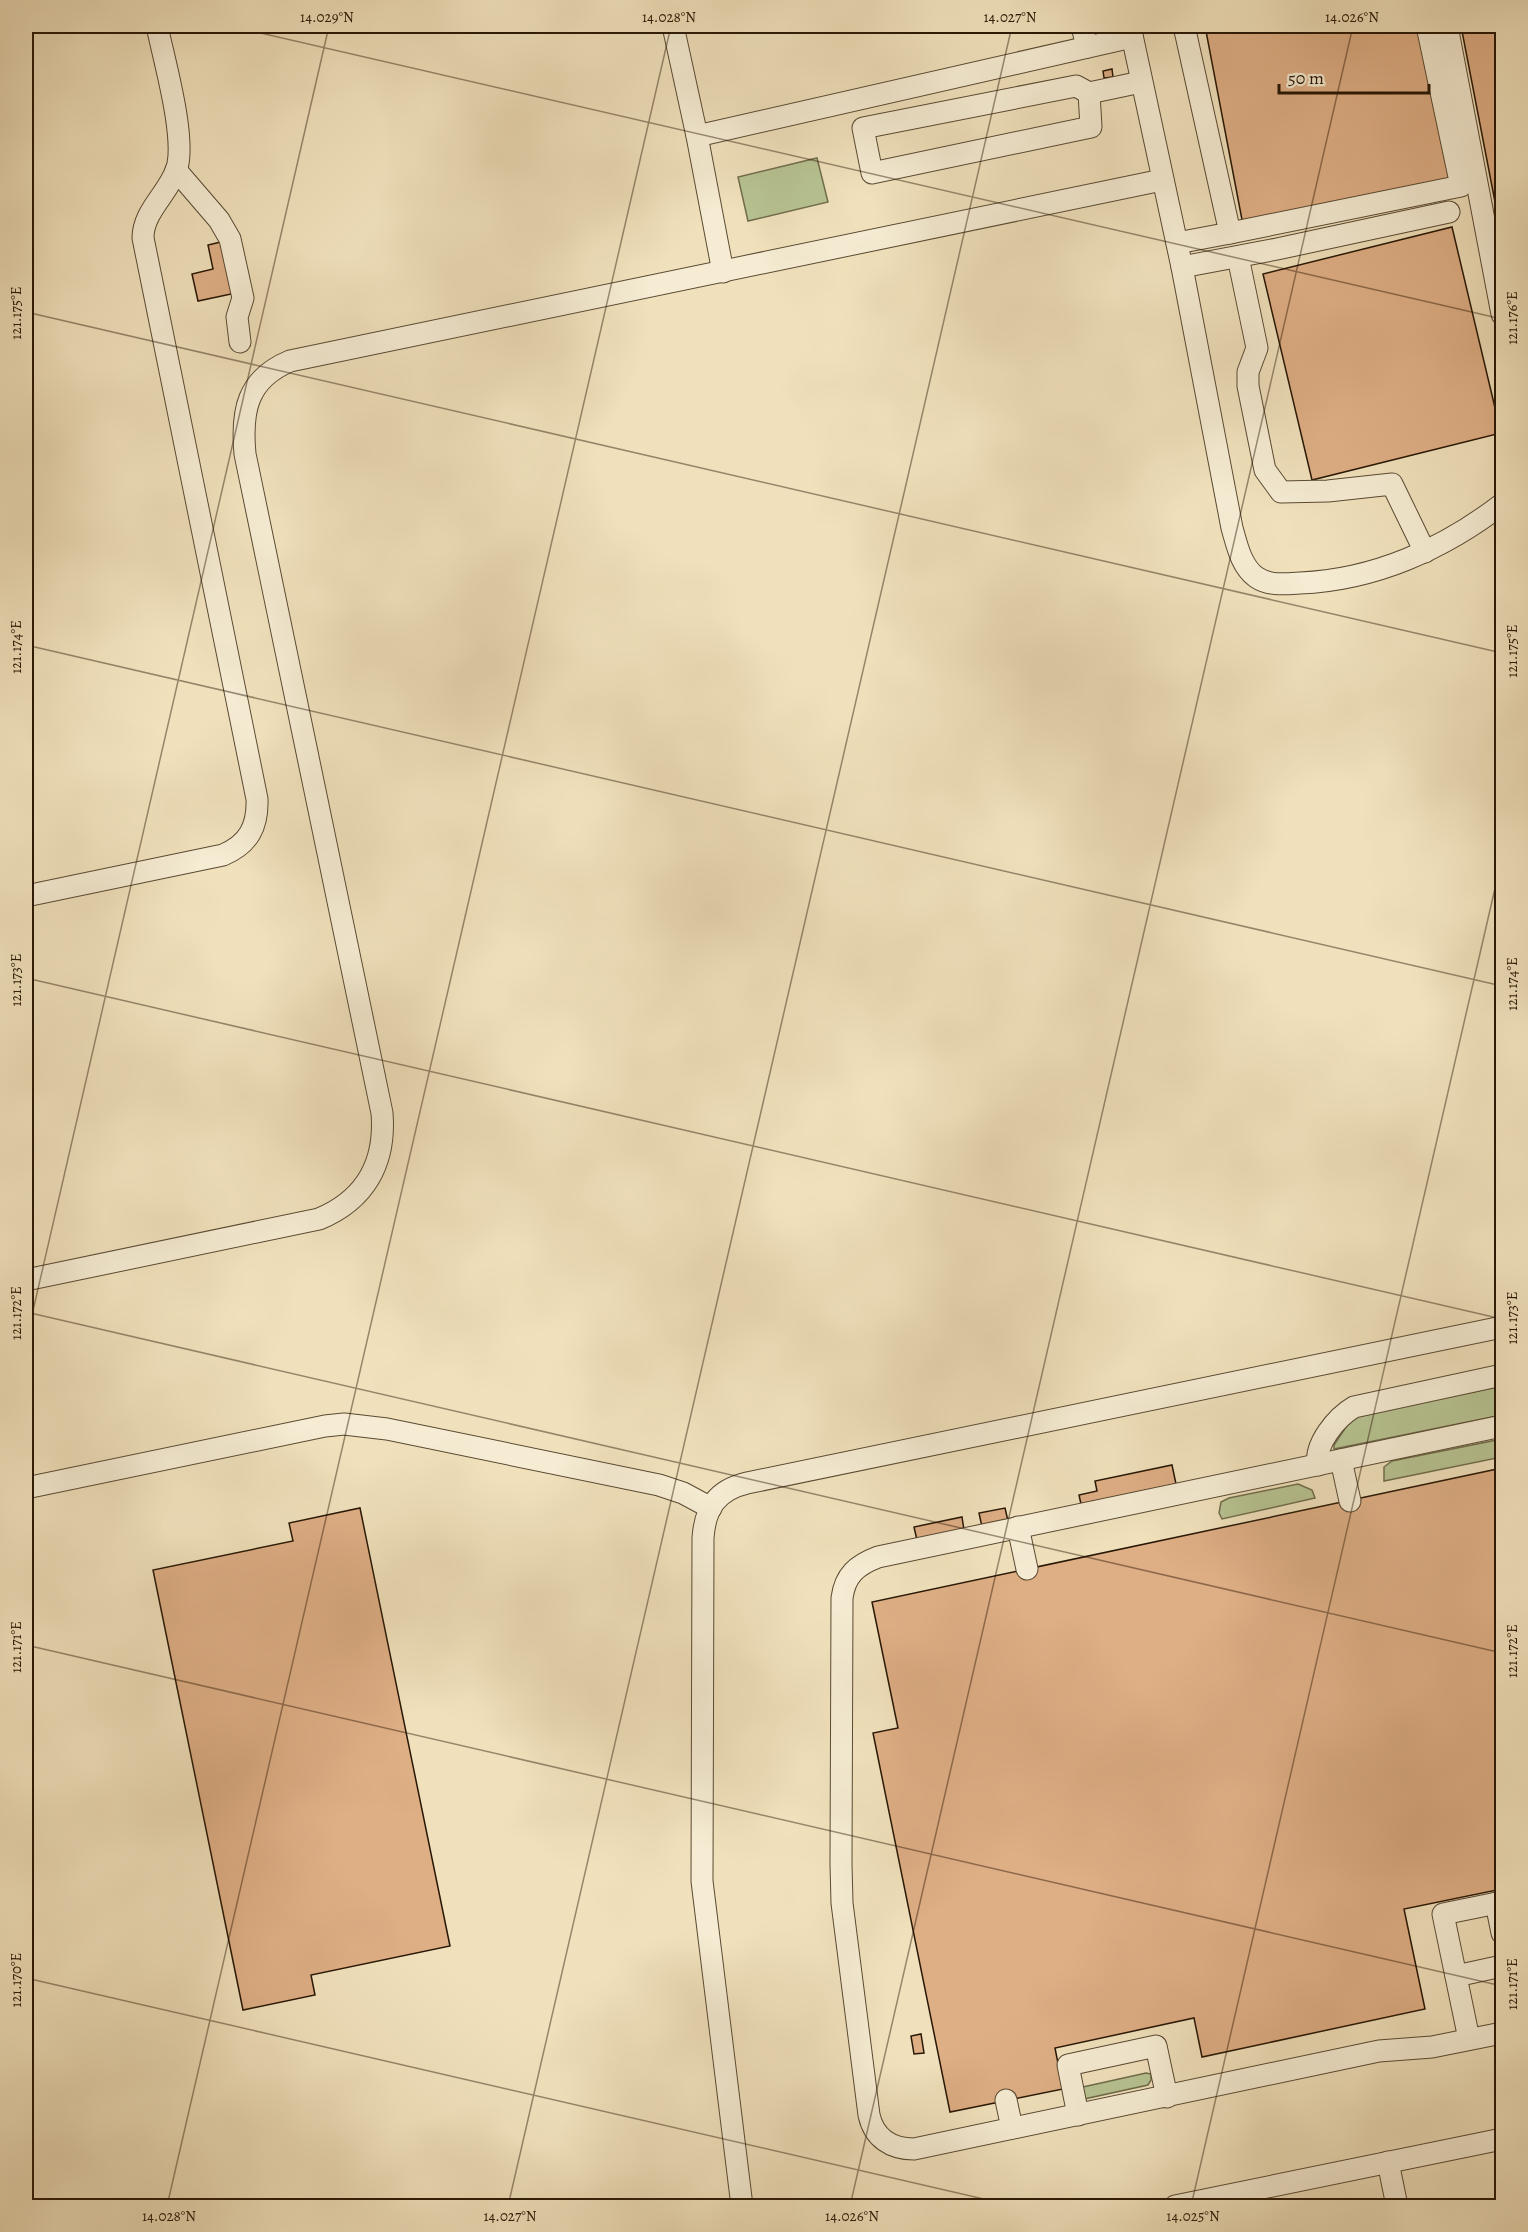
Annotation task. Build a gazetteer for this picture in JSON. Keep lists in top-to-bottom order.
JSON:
{
  "scale_bar": "50 m",
  "coordinates": [
    "14.029°N",
    "14.028°N",
    "14.027°N",
    "14.026°N",
    "121.175°E",
    "121.176°E",
    "121.174°E",
    "121.173°E",
    "121.172°E",
    "121.171°E",
    "121.170°E",
    "14.025°N"
  ]
}
